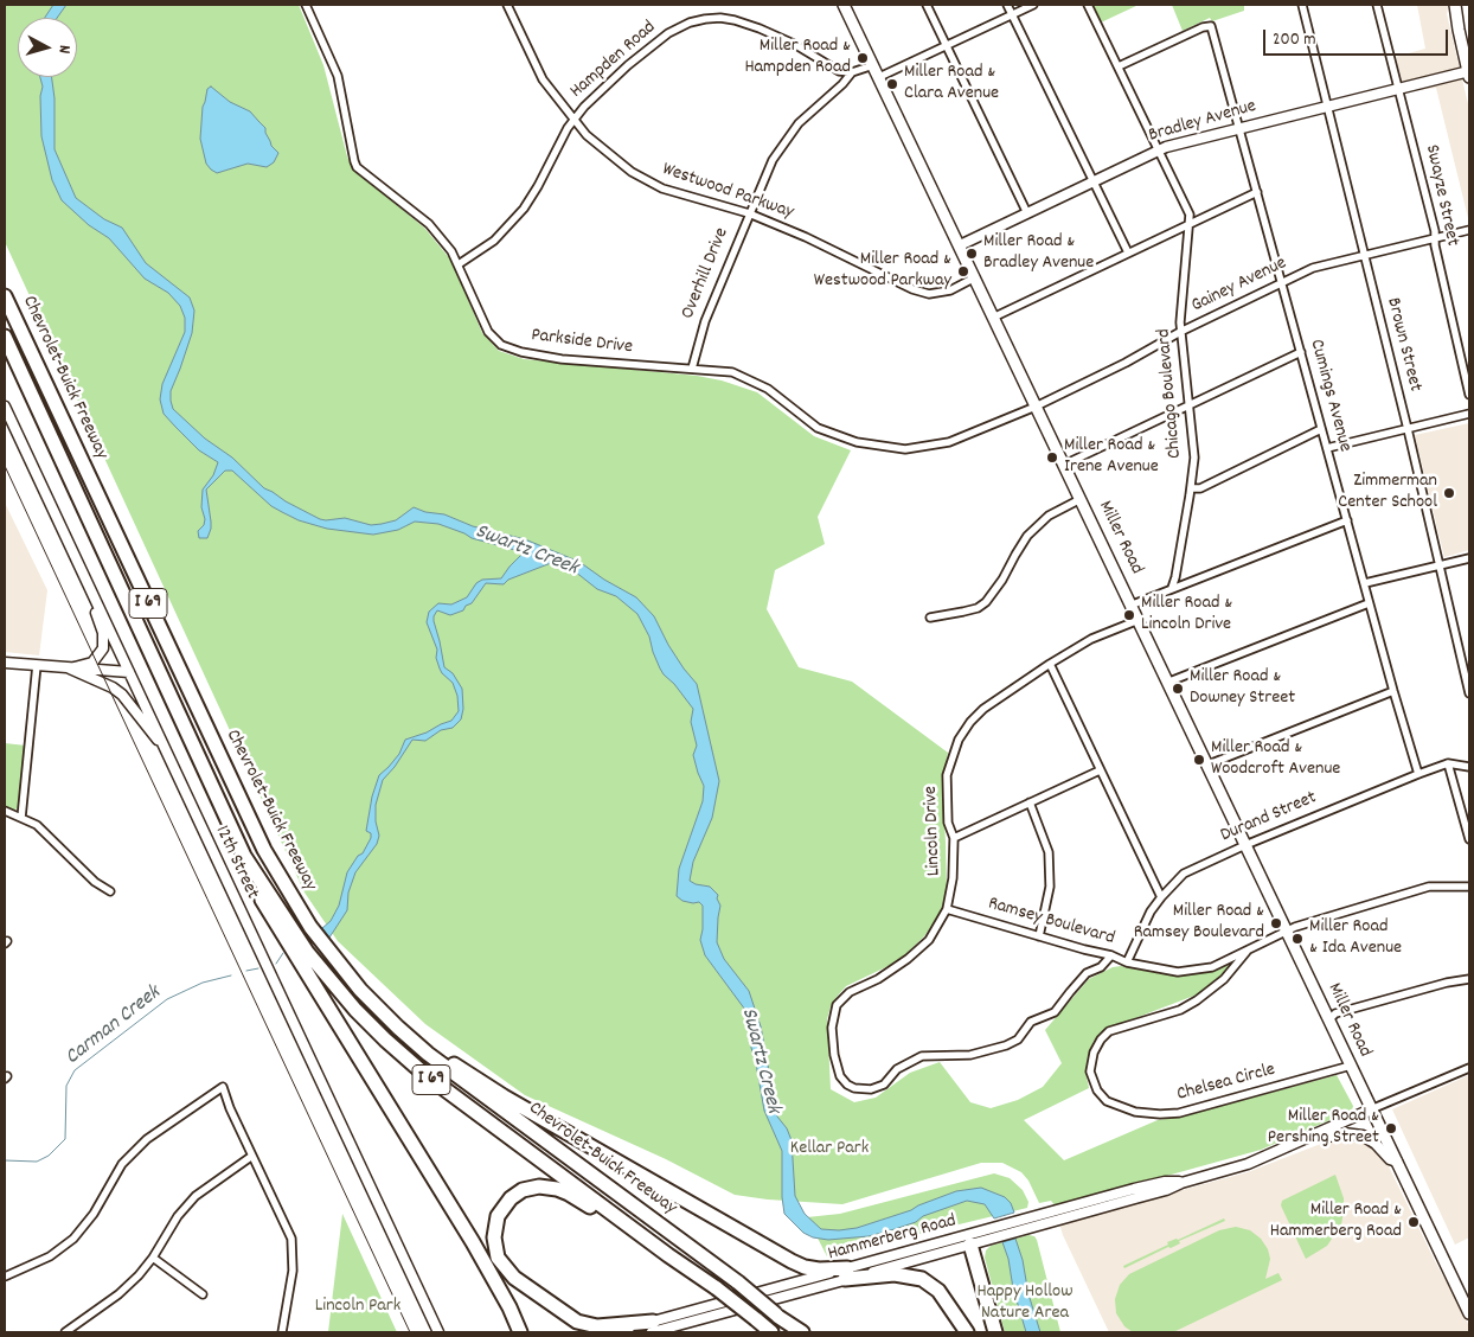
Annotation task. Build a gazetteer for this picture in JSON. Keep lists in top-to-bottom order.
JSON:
{
  "streets": {
    "highway": ["Chevrolet-Buick Freeway", "I 69"],
    "main road": ["Miller Road"],
    "street": [
      "Hampden Road",
      "Bradley Avenue",
      "Westwood Parkway",
      "Swayze Street",
      "Overhill Drive",
      "Gainey Avenue",
      "Parkside Drive",
      "Brown Street",
      "Chicago Boulevard",
      "Cumings Avenue",
      "Durand Street",
      "Lincoln Drive",
      "12th Street",
      "Ramsey Boulevard",
      "Chelsea Circle",
      "Hammerberg Road"
    ]
  },
  "crossings": [
    ["Hampden Road", "Westwood Parkway"],
    ["Hampden Road", "Overhill Drive"],
    ["Hampden Road", "Parkside Drive"],
    ["Bradley Avenue", "Swayze Street"],
    ["Bradley Avenue", "Brown Street"],
    ["Bradley Avenue", "Chicago Boulevard"],
    ["Bradley Avenue", "Cumings Avenue"],
    ["Bradley Avenue", "Miller Road"],
    ["Westwood Parkway", "Overhill Drive"],
    ["Westwood Parkway", "Miller Road"],
    ["Swayze Street", "Gainey Avenue"],
    ["Overhill Drive", "Parkside Drive"],
    ["Overhill Drive", "Miller Road"],
    ["Gainey Avenue", "Parkside Drive"],
    ["Gainey Avenue", "Brown Street"],
    ["Gainey Avenue", "Chicago Boulevard"],
    ["Gainey Avenue", "Cumings Avenue"],
    ["Gainey Avenue", "Miller Road"],
    ["Parkside Drive", "Miller Road"],
    ["Chicago Boulevard", "Cumings Avenue"],
    ["Cumings Avenue", "Durand Street"],
    ["Miller Road", "Durand Street"],
    ["Miller Road", "Lincoln Drive"],
    ["Miller Road", "Ramsey Boulevard"],
    ["Miller Road", "Chelsea Circle"],
    ["Miller Road", "Hammerberg Road"],
    ["Durand Street", "Ramsey Boulevard"],
    ["Lincoln Drive", "Ramsey Boulevard"],
    ["Ramsey Boulevard", "Chelsea Circle"]
  ],
  "water": ["Swartz Creek", "Carman Creek"],
  "parks": ["Kellar Park", "Happy Hollow Nature Area", "Lincoln Park"],
  "places": [
    "Miller Road & Hampden Road",
    "Miller Road & Clara Avenue",
    "Miller Road & Bradley Avenue",
    "Miller Road & Westwood Parkway",
    "Miller Road & Irene Avenue",
    "Zimmerman Center School",
    "Miller Road & Lincoln Drive",
    "Miller Road & Downey Street",
    "Miller Road & Woodcroft Avenue",
    "Miller Road & Ramsey Boulevard",
    "Miller Road & Ida Avenue",
    "Miller Road & Pershing Street",
    "Miller Road & Hammerberg Road"
  ],
  "scale_bar": "200 m",
  "north": "right"
}
